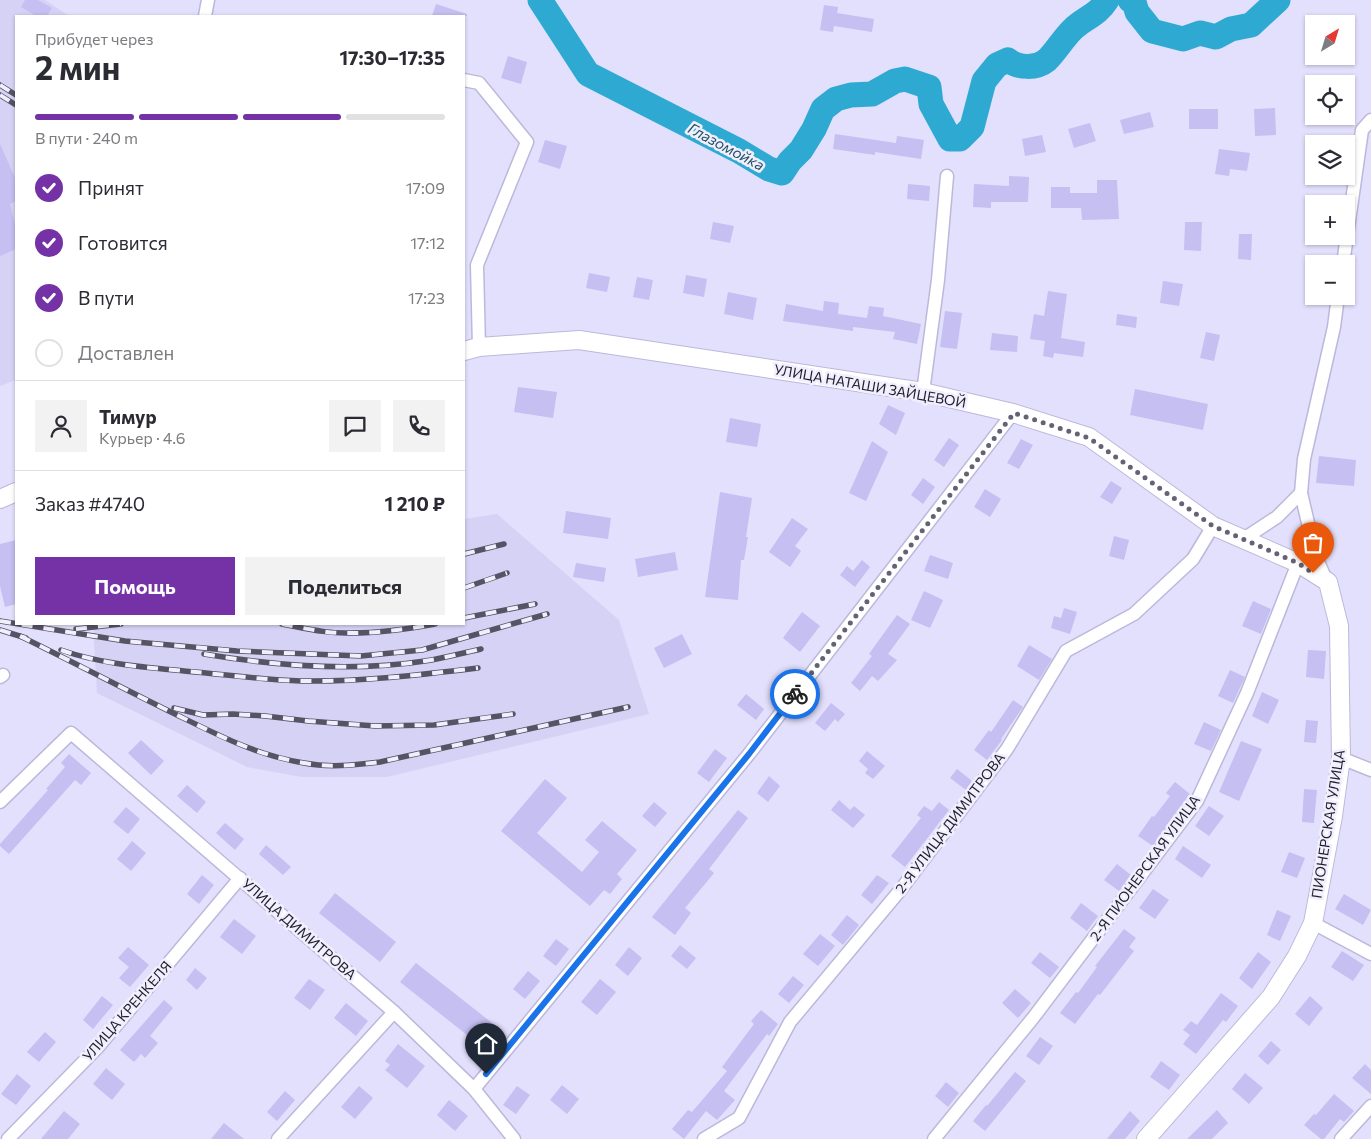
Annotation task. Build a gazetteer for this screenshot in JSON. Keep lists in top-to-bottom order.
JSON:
{
  "streets": {
    "street": [
      "УЛИЦА НАТАШИ ЗАЙЦЕВОЙ",
      "2-Я УЛИЦА ДИМИТРОВА",
      "ПИОНЕРСКАЯ УЛИЦА",
      "2-Я ПИОНЕРСКАЯ УЛИЦА",
      "УЛИЦА ДИМИТРОВА",
      "УЛИЦА КРЕНКЕЛЯ"
    ]
  },
  "crossings": [
    ["УЛИЦА НАТАШИ ЗАЙЦЕВОЙ", "2-Я УЛИЦА ДИМИТРОВА"],
    ["УЛИЦА НАТАШИ ЗАЙЦЕВОЙ", "2-Я ПИОНЕРСКАЯ УЛИЦА"],
    ["УЛИЦА ДИМИТРОВА", "УЛИЦА КРЕНКЕЛЯ"]
  ],
  "water": ["Глазомойка"],
  "north": "top right",
  "page": {
    "map_buttons": ["+", "−"],
    "heading": ["2 мин", "Прибудет через", "17:30–17:35"],
    "panel": [
      "Тимур",
      "Курьер · 4.6",
      "Заказ #4740",
      "1 210 ₽"
    ],
    "bar": "В пути · 240 m",
    "list": [
      ["Принят", "17:09"],
      ["Готовится", "17:12"],
      ["В пути", "17:23"],
      "Доставлен"
    ],
    "buttons": ["Помощь", "Поделиться"]
  }
}
